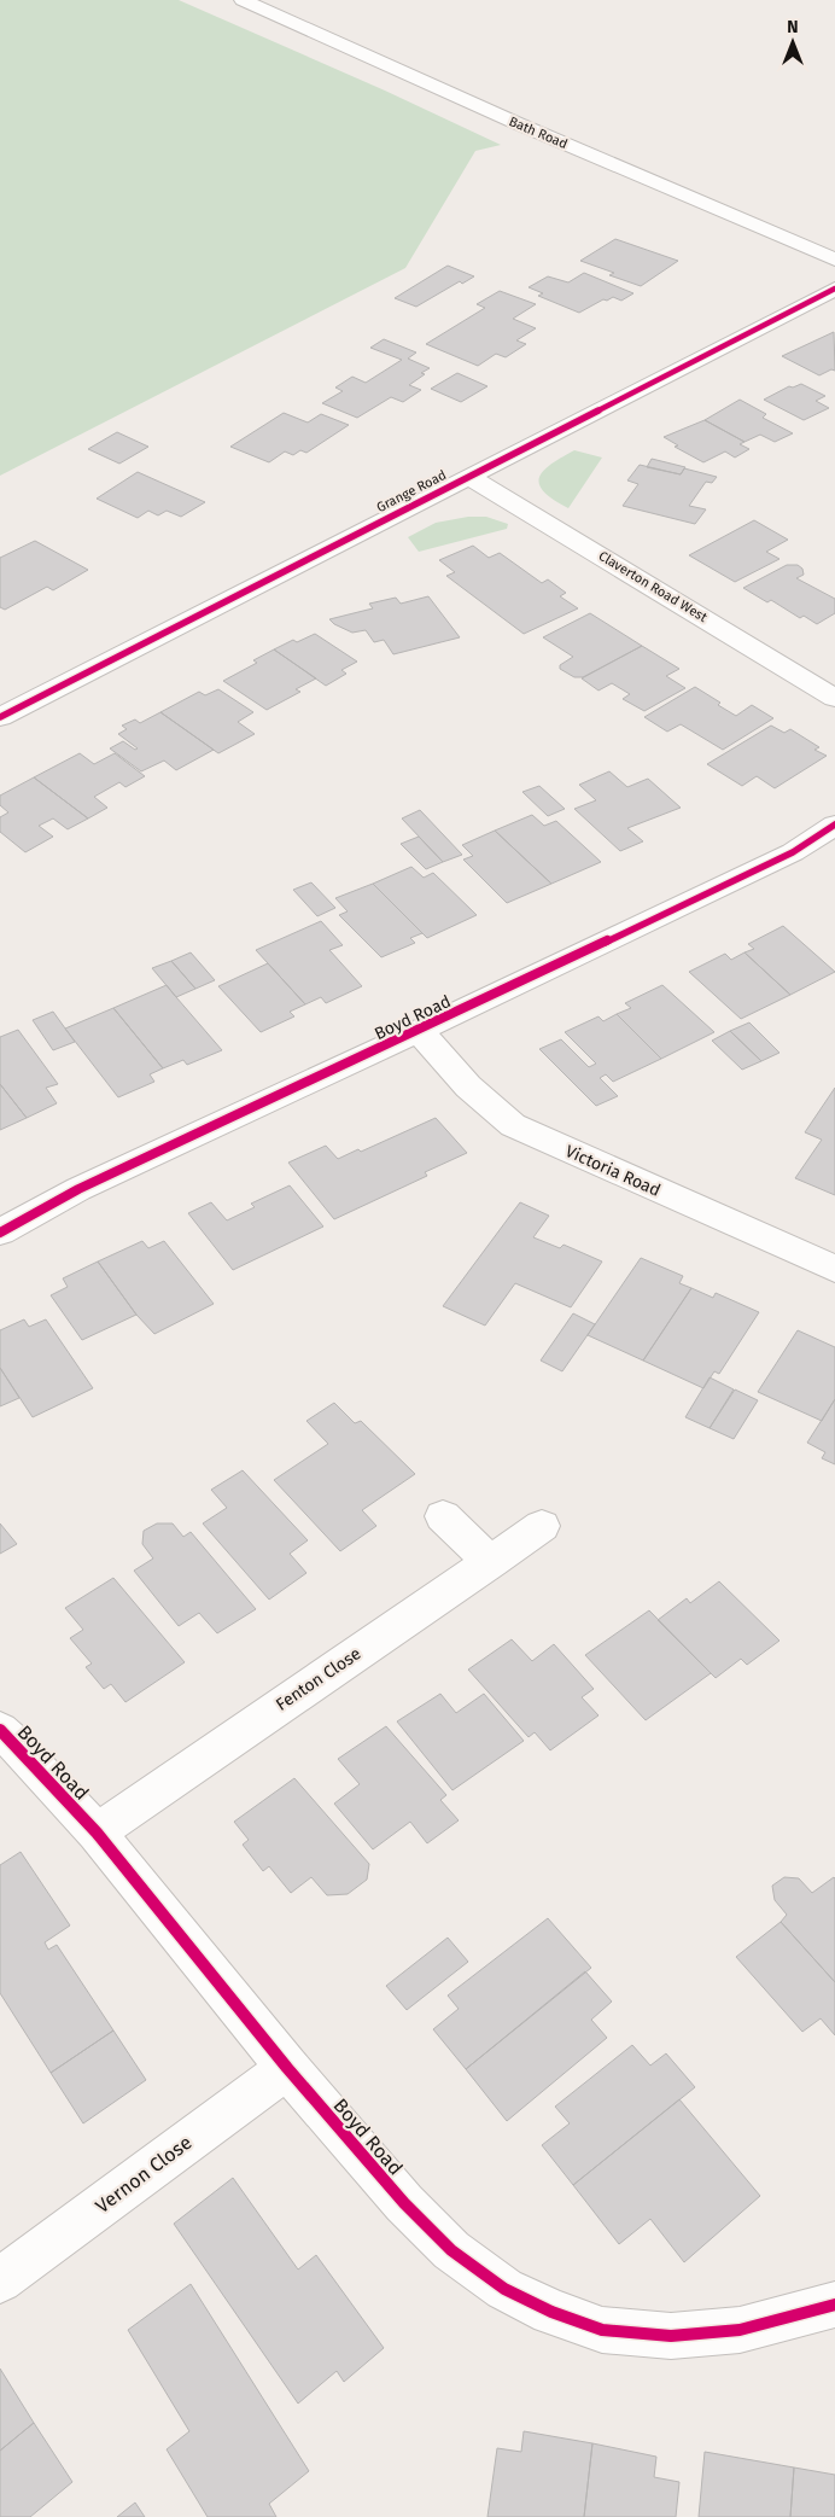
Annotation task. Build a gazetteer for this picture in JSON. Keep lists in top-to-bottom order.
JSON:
{
  "streets": {
    "main road": [
      "Bath Road",
      "Grange Road",
      "Claverton Road West",
      "Boyd Road",
      "Victoria Road",
      "Fenton Close",
      "Vernon Close"
    ]
  },
  "crossings": [
    ["Grange Road", "Claverton Road West"],
    ["Boyd Road", "Victoria Road"],
    ["Boyd Road", "Fenton Close"],
    ["Boyd Road", "Vernon Close"]
  ],
  "north": "top"
}
